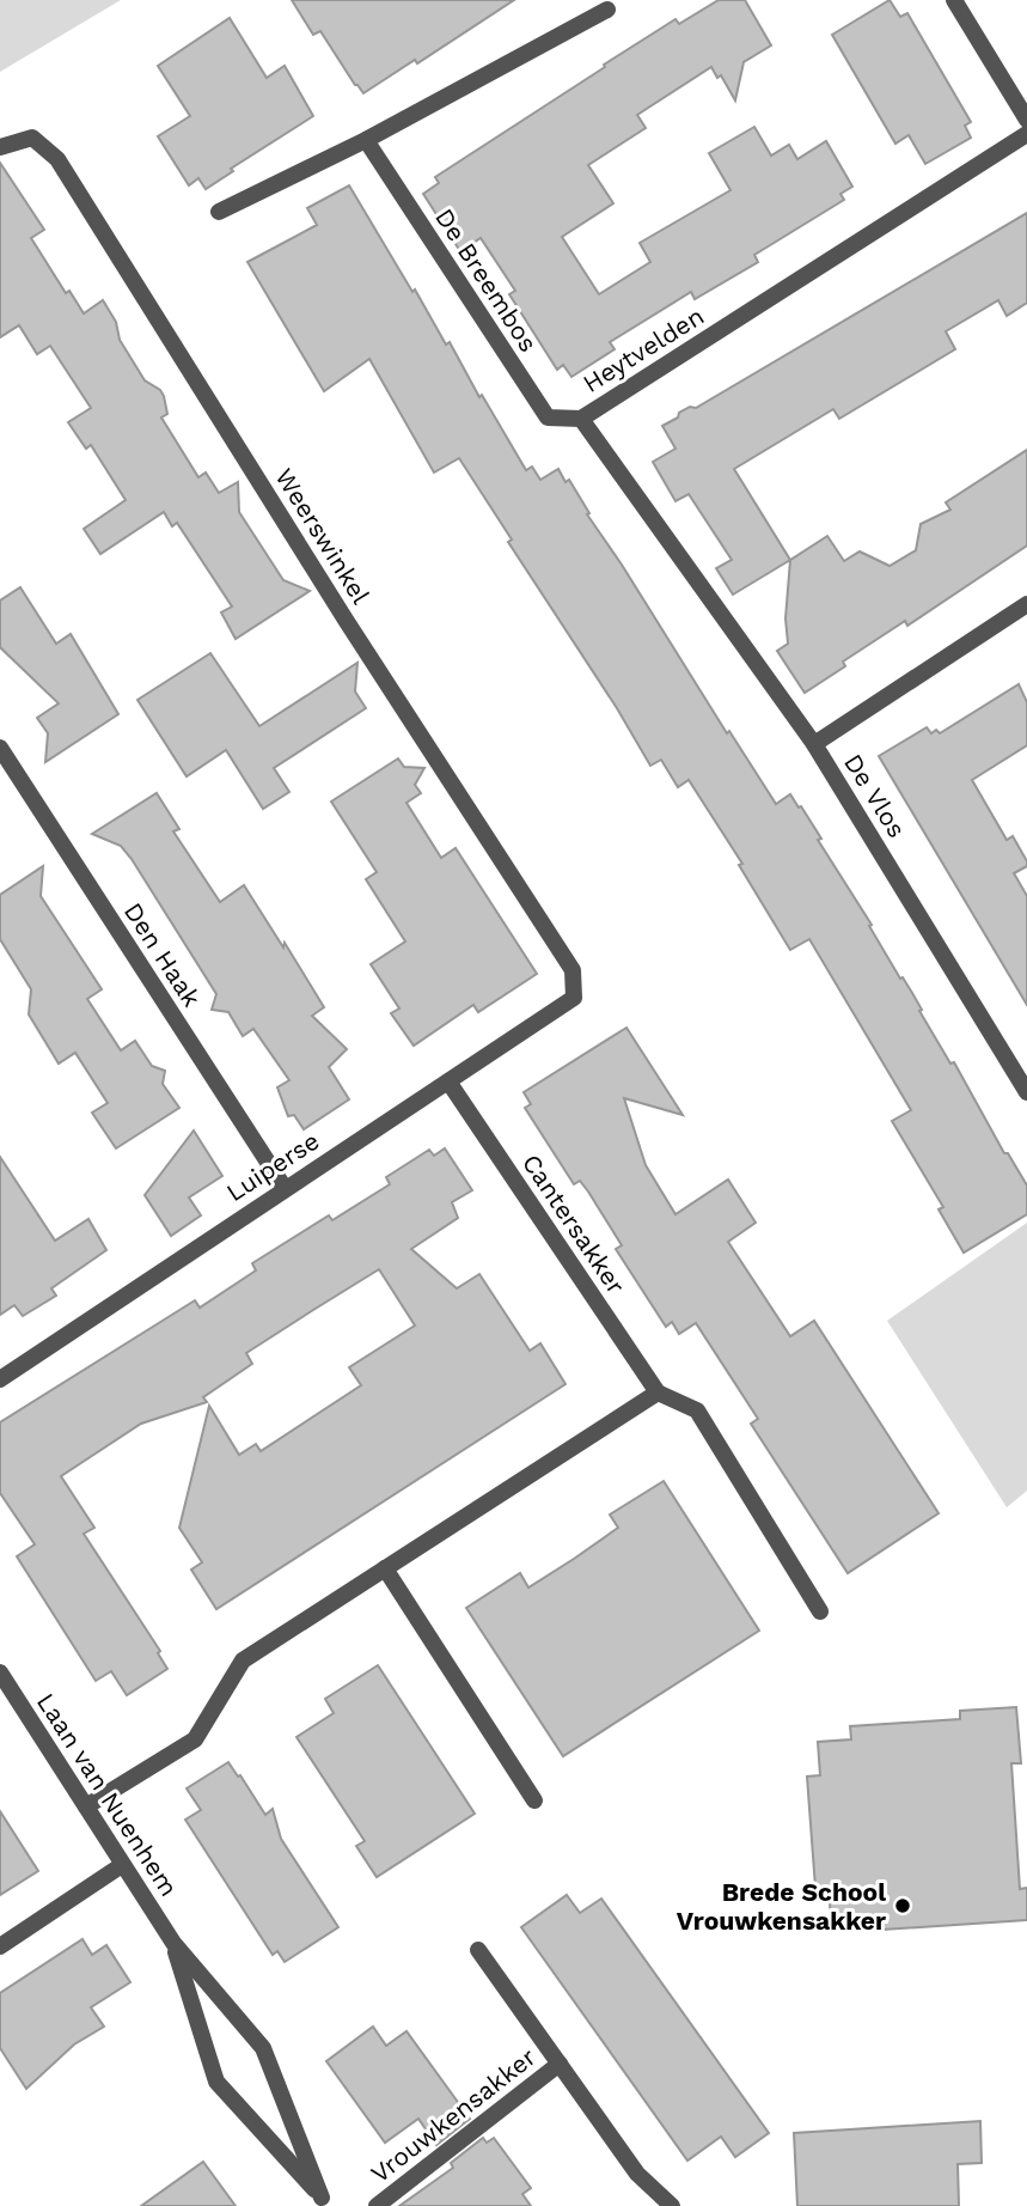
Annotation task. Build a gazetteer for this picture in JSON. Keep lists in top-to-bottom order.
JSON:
{
  "streets": {
    "street": [
      "De Breembos",
      "Heytvelden",
      "Weerswinkel",
      "De Vlos",
      "Den Haak",
      "Luiperse",
      "Cantersakker",
      "Laan van Nuenhem",
      "Vrouwkensakker"
    ]
  },
  "crossings": [
    ["De Breembos", "Heytvelden"],
    ["Heytvelden", "De Vlos"],
    ["Weerswinkel", "Luiperse"],
    ["Den Haak", "Luiperse"],
    ["Luiperse", "Cantersakker"]
  ],
  "places": ["Brede School Vrouwkensakker"]
}
